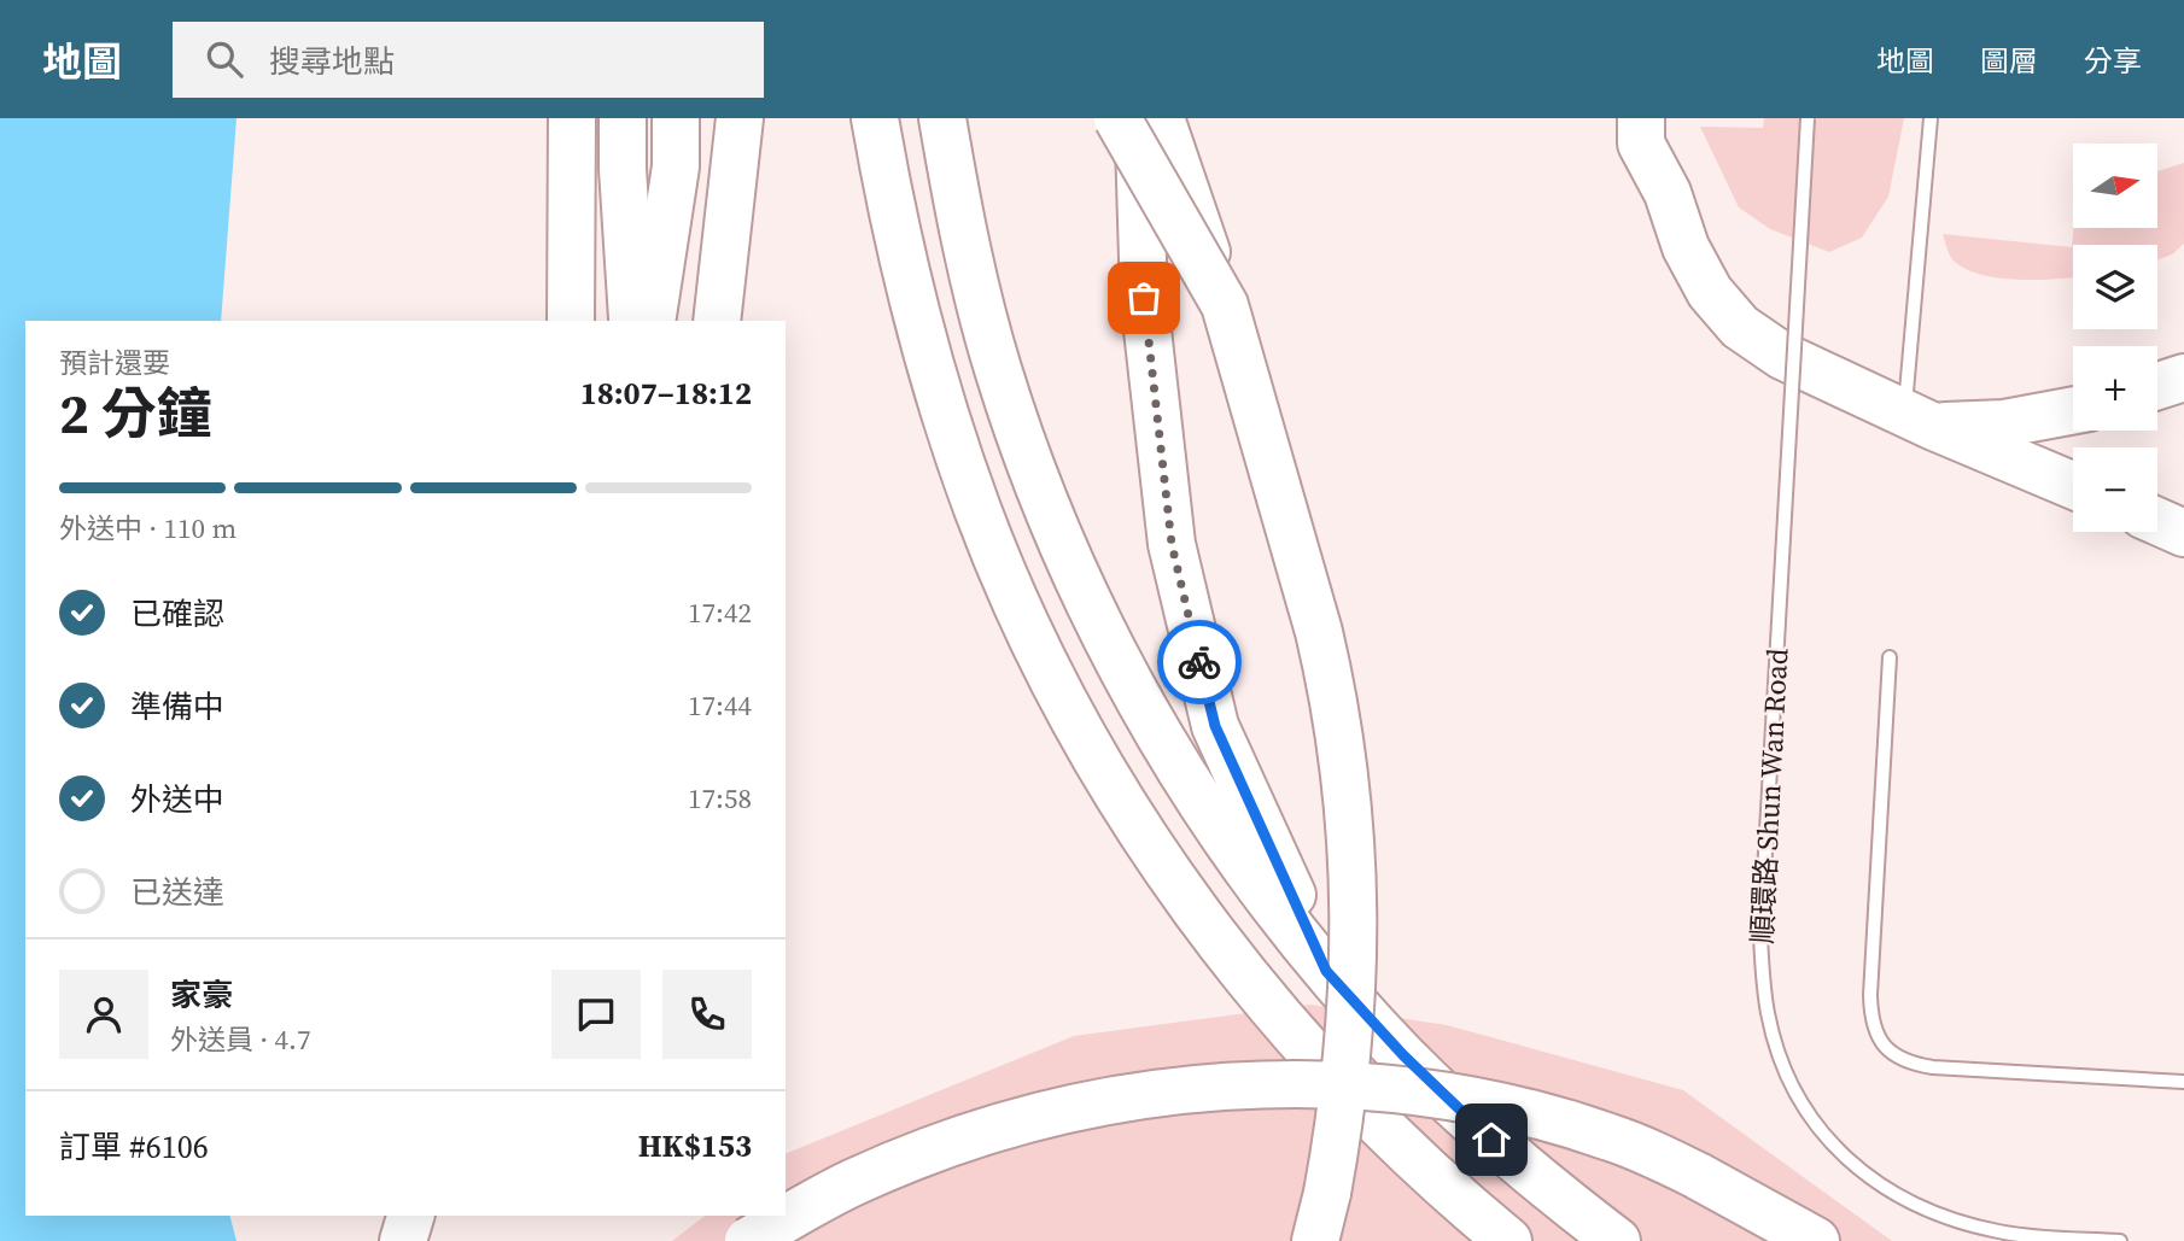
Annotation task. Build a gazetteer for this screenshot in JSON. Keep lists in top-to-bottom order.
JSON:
{
  "streets": {
    "lane": ["順環路 Shun Wan Road"]
  },
  "north": "right",
  "page": {
    "header": "地圖",
    "search": "搜尋地點",
    "nav": ["地圖", "圖層", "分享"],
    "map_buttons": ["+", "−"],
    "heading": ["2 分鐘", "預計還要", "18:07–18:12"],
    "panel": [
      "家豪",
      "外送員 · 4.7",
      "訂單 #6106",
      "HK$153"
    ],
    "bar": "外送中 · 110 m",
    "list": [
      ["已確認", "17:42"],
      ["準備中", "17:44"],
      ["外送中", "17:58"],
      "已送達"
    ]
  }
}
